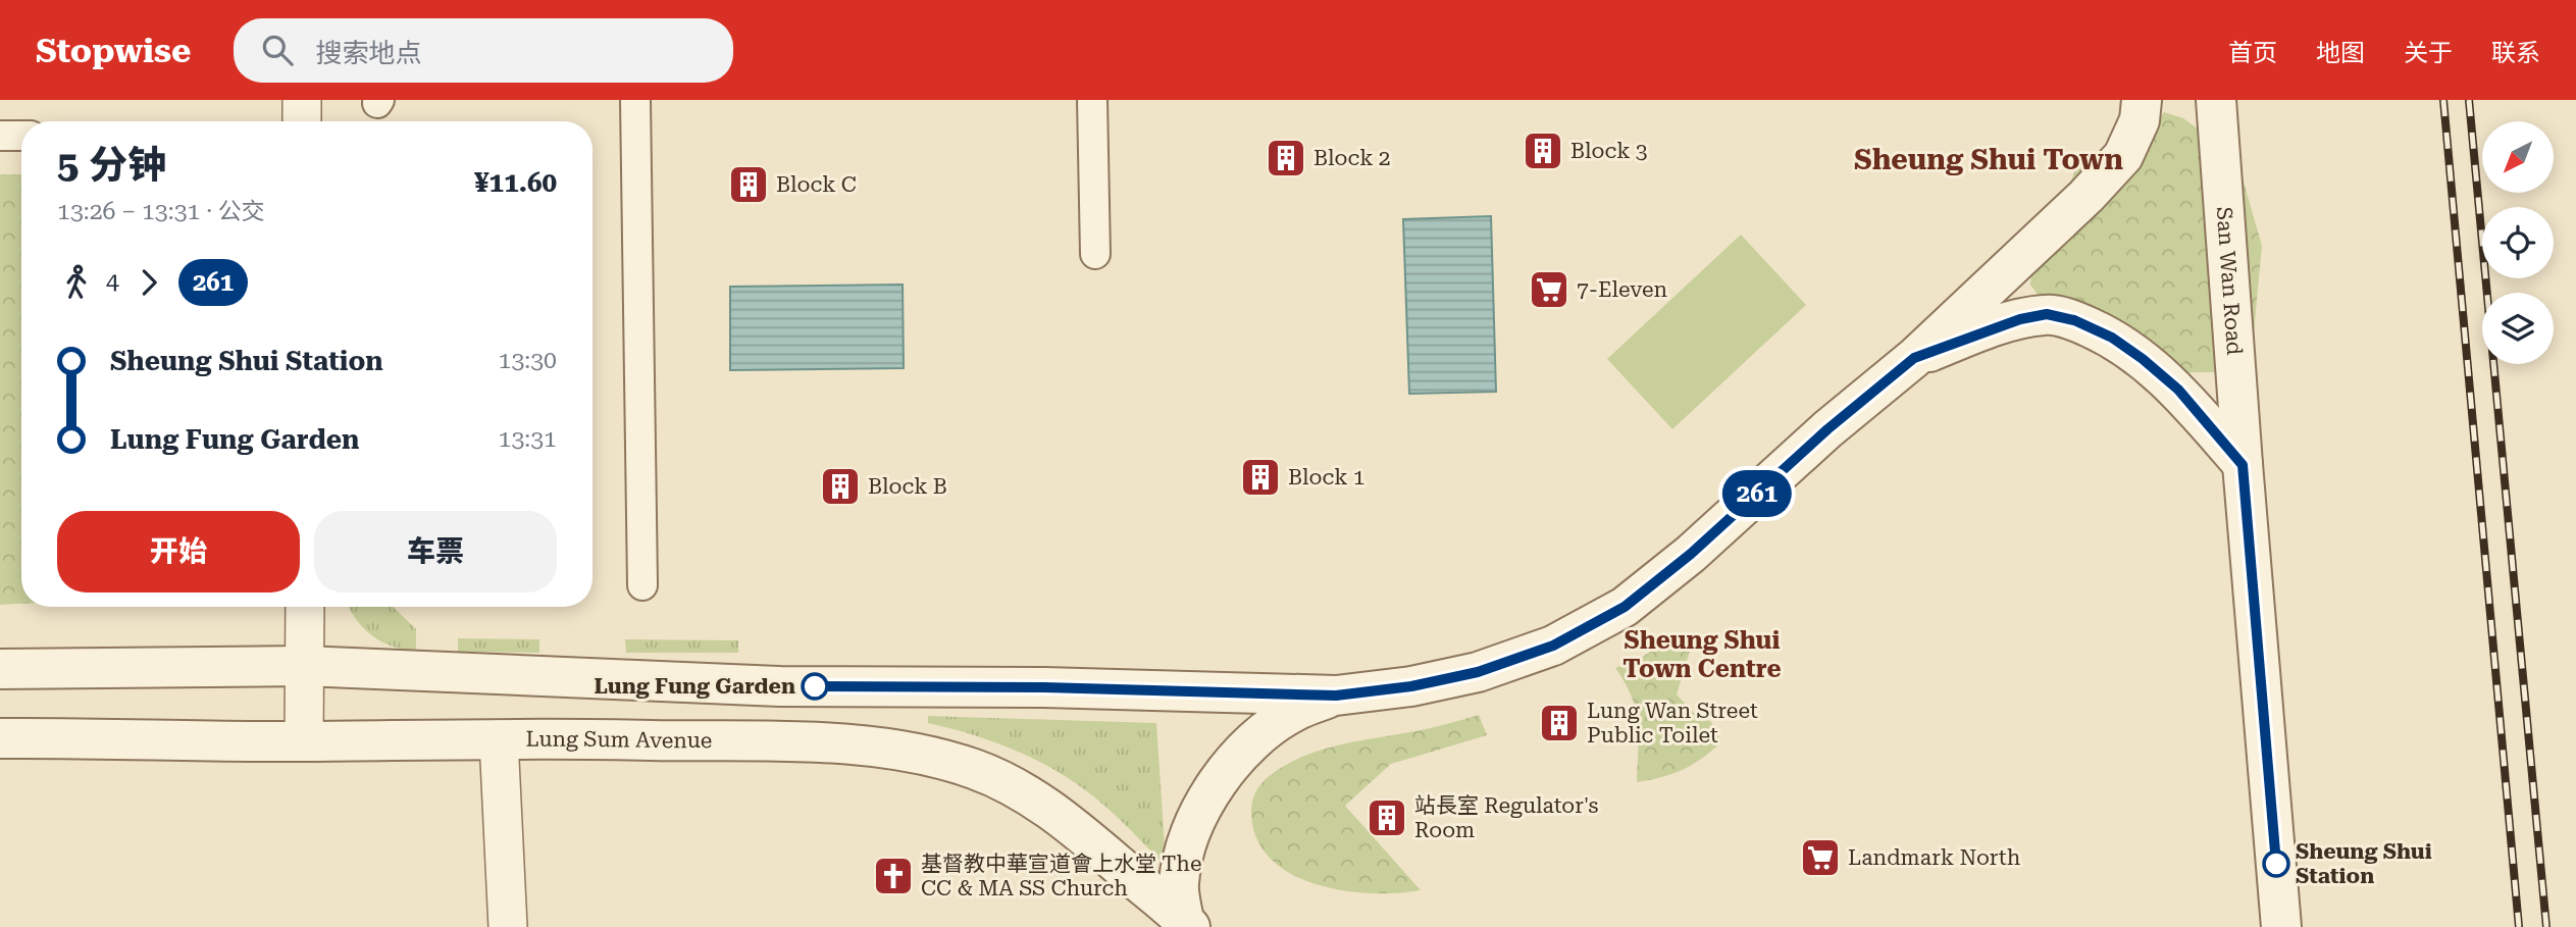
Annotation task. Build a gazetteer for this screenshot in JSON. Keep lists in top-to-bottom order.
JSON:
{
  "streets": {
    "street": ["San Wan Road", "Lung Sum Avenue"]
  },
  "districts": ["Sheung Shui Town", "Sheung Shui Town Centre"],
  "places": {
    "building": [
      "Block 3",
      "Block 2",
      "Block C",
      "Block 1",
      "Block B",
      "Lung Wan Street Public Toilet",
      "站長室 Regulator's Room"
    ],
    "supermarket": ["7-Eleven", "Landmark North"],
    "other": ["Lung Fung Garden", "Sheung Shui Station"],
    "church": ["基督教中華宣道會上水堂 The CC & MA SS Church"]
  },
  "lines": ["bus line 261"],
  "north": "bottom left",
  "page": {
    "header": "Stopwise",
    "search": "搜索地点",
    "nav": [
      "首页",
      "地图",
      "关于",
      "联系"
    ],
    "on_map": "261",
    "heading": ["5 分钟", "13:26 – 13:31 · 公交", "¥11.60"],
    "legs": ["4", "261"],
    "list": [
      {
        "name": "Sheung Shui Station",
        "value": "13:30"
      },
      {
        "name": "Lung Fung Garden",
        "value": "13:31"
      }
    ],
    "buttons": ["开始", "车票"]
  }
}
